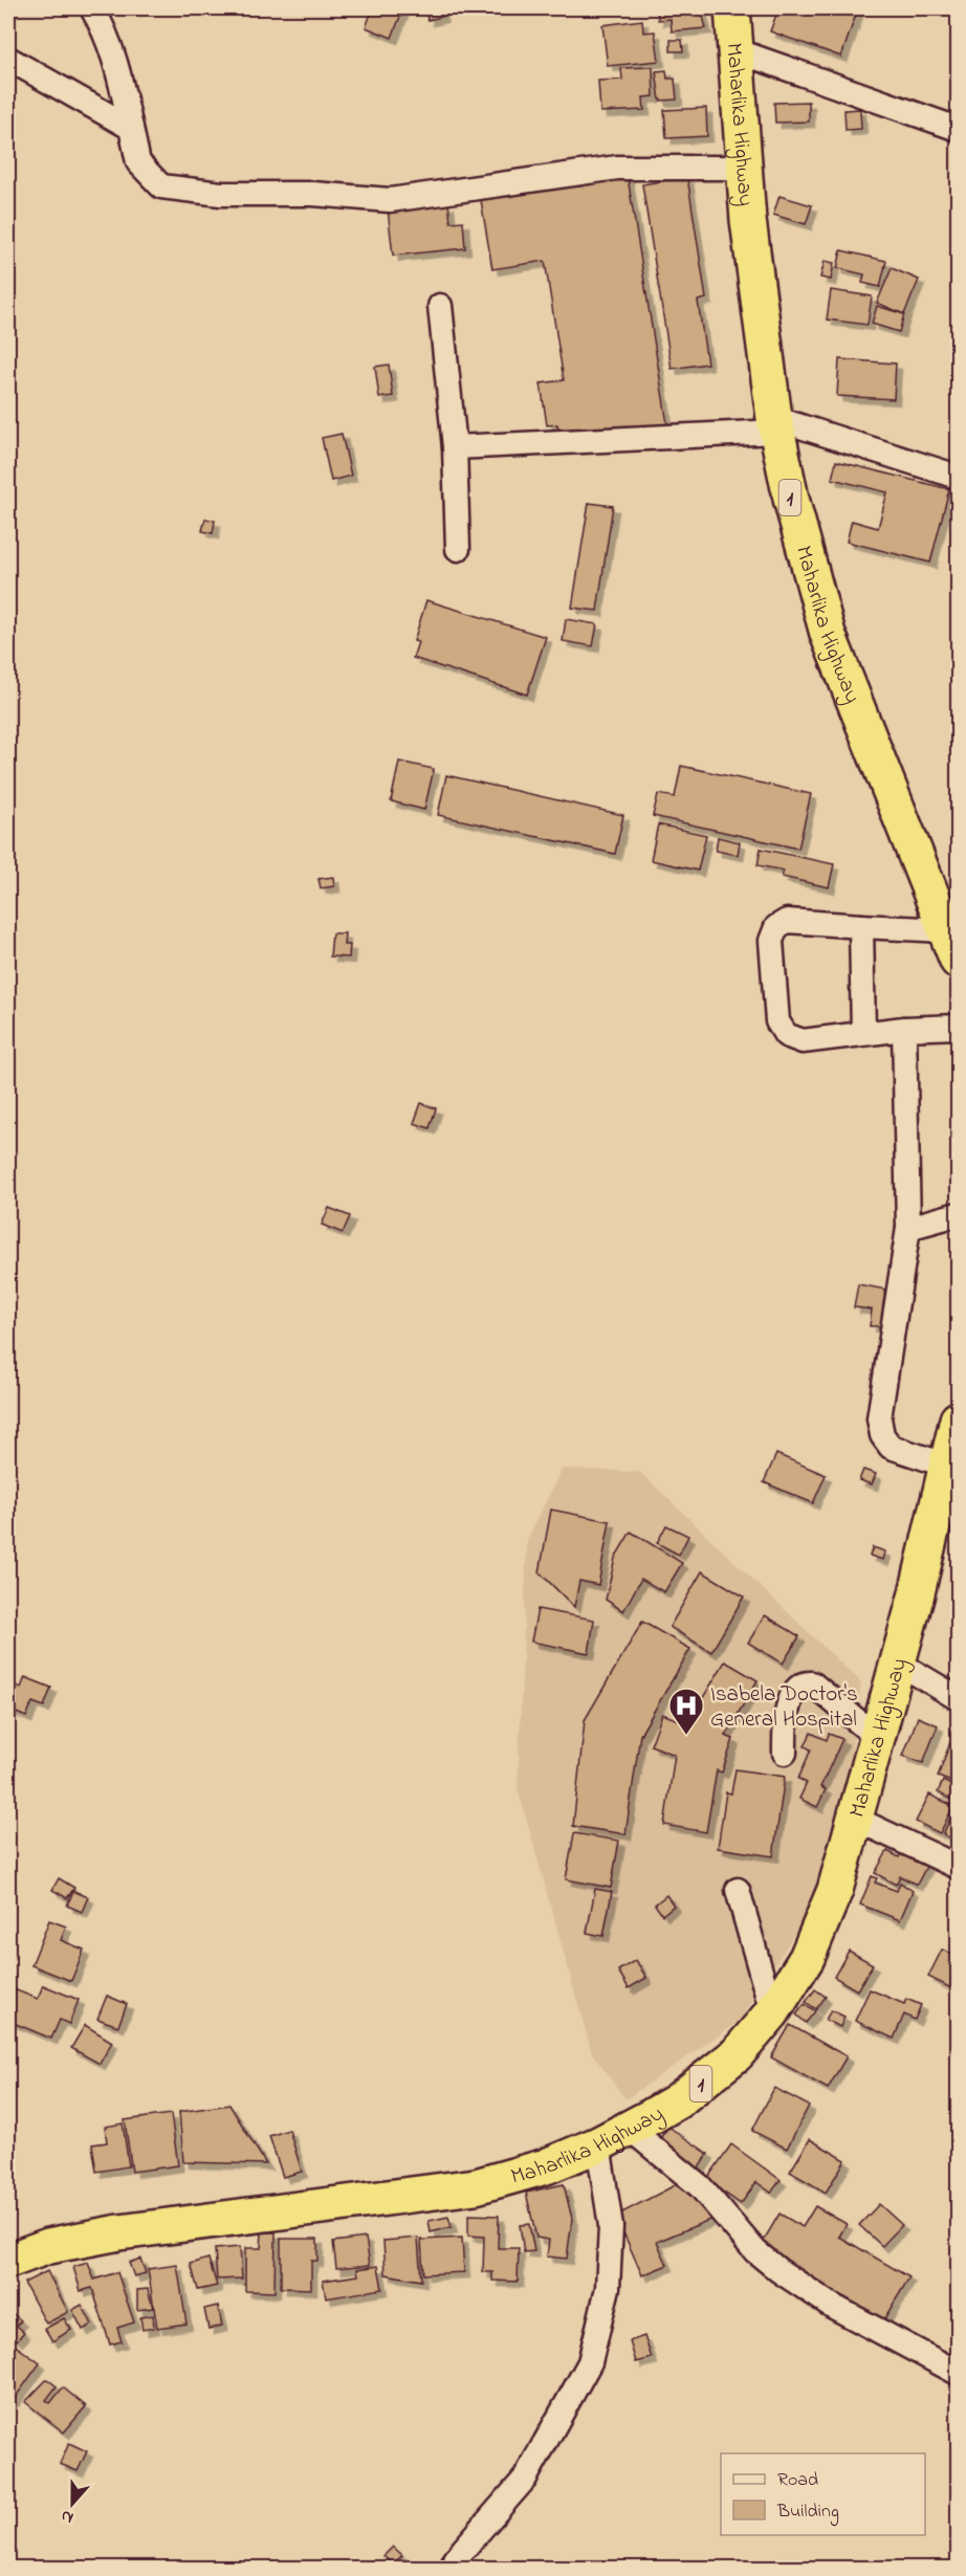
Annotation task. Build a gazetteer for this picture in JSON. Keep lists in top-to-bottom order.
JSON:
{
  "streets": {
    "highway": ["Maharlika Highway", "1"]
  },
  "places": {
    "hospital": ["Isabela Doctor's General Hospital"]
  },
  "legend": ["Road", "Building"],
  "north": "bottom"
}
